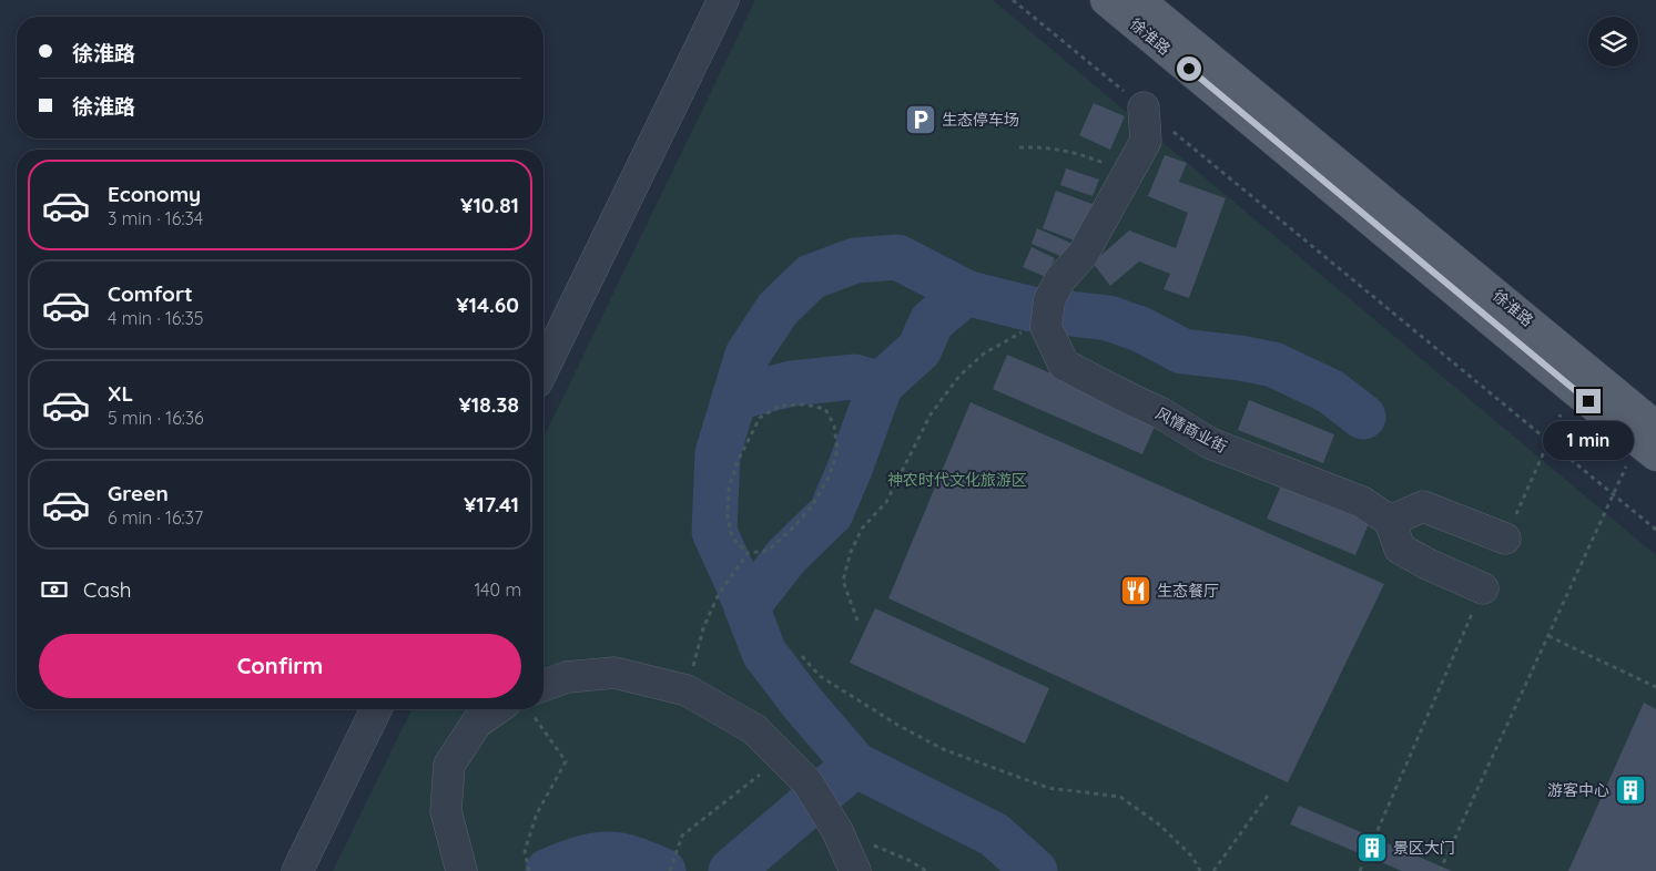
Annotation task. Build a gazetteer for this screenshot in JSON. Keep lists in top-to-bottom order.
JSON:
{
  "streets": {
    "main road": ["徐淮路"],
    "street": ["风情商业街"]
  },
  "parks": ["神农时代文化旅游区"],
  "places": {
    "parking": ["生态停车场"],
    "restaurant": ["生态餐厅"],
    "building": ["游客中心", "景区大门"]
  },
  "page": {
    "banner": ["徐淮路", "徐淮路"],
    "list": [
      {
        "name": "Economy",
        "note": "3 min · 16:34",
        "value": "¥10.81"
      },
      {
        "name": "Comfort",
        "note": "4 min · 16:35",
        "value": "¥14.60"
      },
      {
        "name": "XL",
        "note": "5 min · 16:36",
        "value": "¥18.38"
      },
      {
        "name": "Green",
        "note": "6 min · 16:37",
        "value": "¥17.41"
      }
    ],
    "bubble": "1 min",
    "pay": ["Cash", "140 m"],
    "buttons": "Confirm"
  }
}
